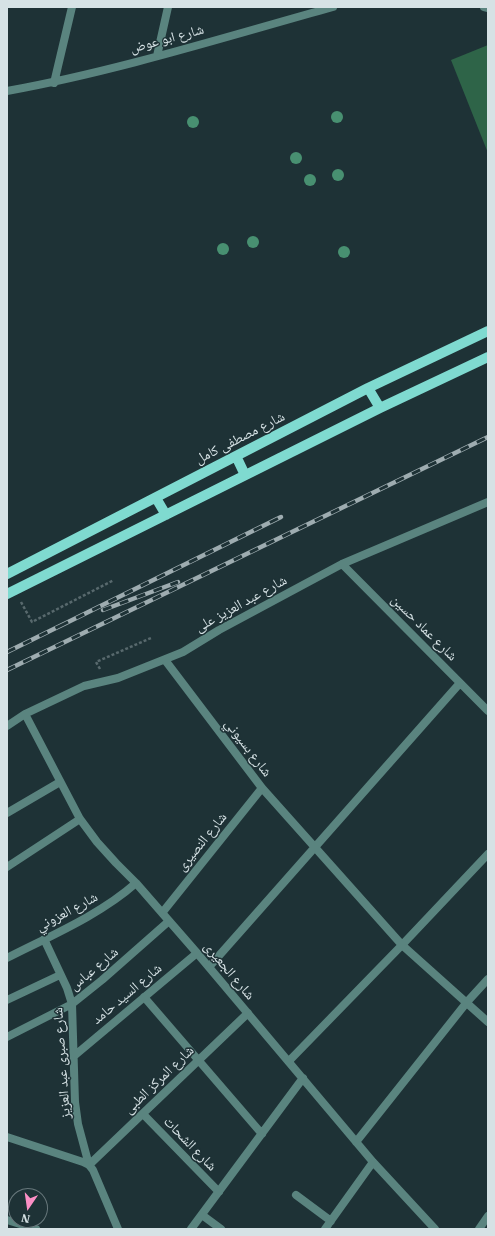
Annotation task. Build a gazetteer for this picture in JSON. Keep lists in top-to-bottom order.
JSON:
{
  "streets": {
    "main road": ["شارع مصطفى كامل"],
    "street": [
      "شارع ابو عوض",
      "شارع عبد العزيز على",
      "شارع عماد حسين",
      "شارع بسيوني",
      "شارع النصيرى",
      "شارع العزوني",
      "شارع عباس",
      "شارع الجعيرى",
      "شارع السيد حامد",
      "شارع صبرى عبد العزيز",
      "شارع المركز الطبى",
      "شارع الشحات"
    ]
  },
  "crossings": [
    ["شارع عبد العزيز على", "شارع عماد حسين"],
    ["شارع عبد العزيز على", "شارع بسيوني"],
    ["شارع عبد العزيز على", "شارع الجعيرى"],
    ["شارع بسيوني", "شارع النصيرى"],
    ["شارع النصيرى", "شارع الجعيرى"],
    ["شارع العزوني", "شارع الجعيرى"],
    ["شارع العزوني", "شارع صبرى عبد العزيز"],
    ["شارع عباس", "شارع الجعيرى"],
    ["شارع عباس", "شارع صبرى عبد العزيز"],
    ["شارع الجعيرى", "شارع السيد حامد"],
    ["شارع الجعيرى", "شارع المركز الطبى"],
    ["شارع السيد حامد", "شارع صبرى عبد العزيز"],
    ["شارع صبرى عبد العزيز", "شارع المركز الطبى"],
    ["شارع المركز الطبى", "شارع الشحات"]
  ],
  "north": "bottom"
}
